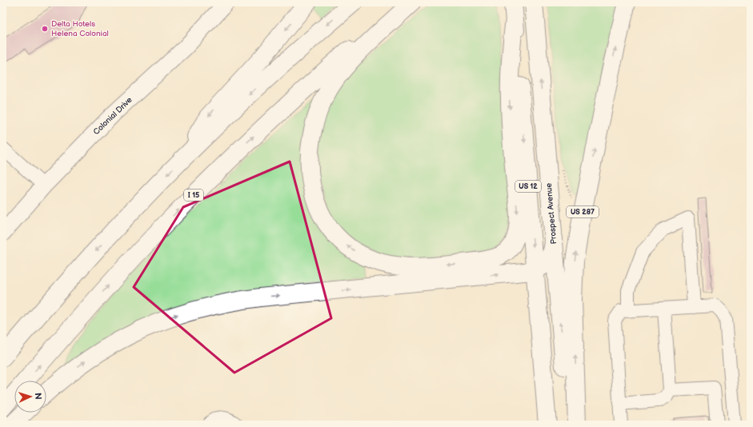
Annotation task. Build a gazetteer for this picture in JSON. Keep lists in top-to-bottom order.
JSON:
{
  "streets": {
    "highway": [
      "US 12",
      "I 15",
      "US 287",
      "Prospect Avenue"
    ],
    "main road": ["Colonial Drive"]
  },
  "places": ["Delta Hotels Helena Colonial"],
  "north": "right"
}
